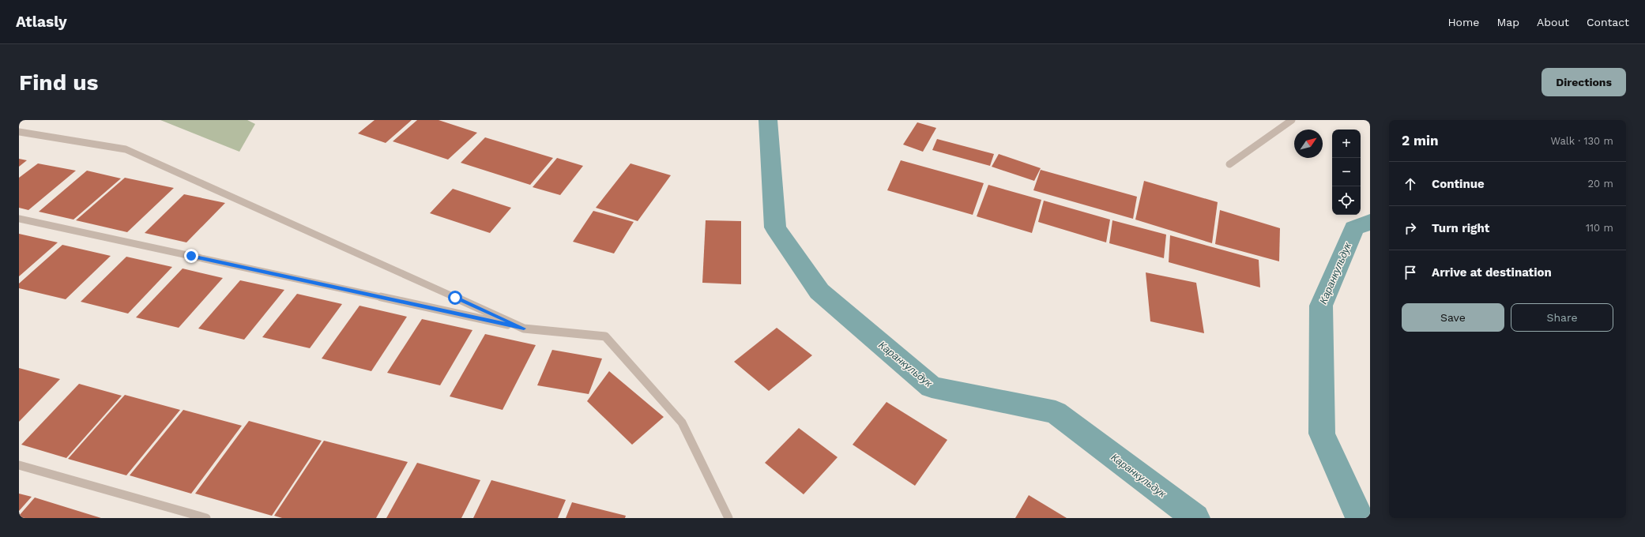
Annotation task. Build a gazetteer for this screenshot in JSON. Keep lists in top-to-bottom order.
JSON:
{
  "water": ["Каранкульдук"],
  "north": "top right",
  "page": {
    "header": "Atlasly",
    "nav": [
      "Home",
      "Map",
      "About",
      "Contact"
    ],
    "buttons": [
      "Directions",
      ["Save", "Share"]
    ],
    "title": "Find us",
    "heading": ["2 min", "Walk · 130 m"],
    "map_buttons": ["+", "−"],
    "list": [
      ["Continue", "20 m"],
      ["Turn right", "110 m"],
      "Arrive at destination"
    ]
  }
}
